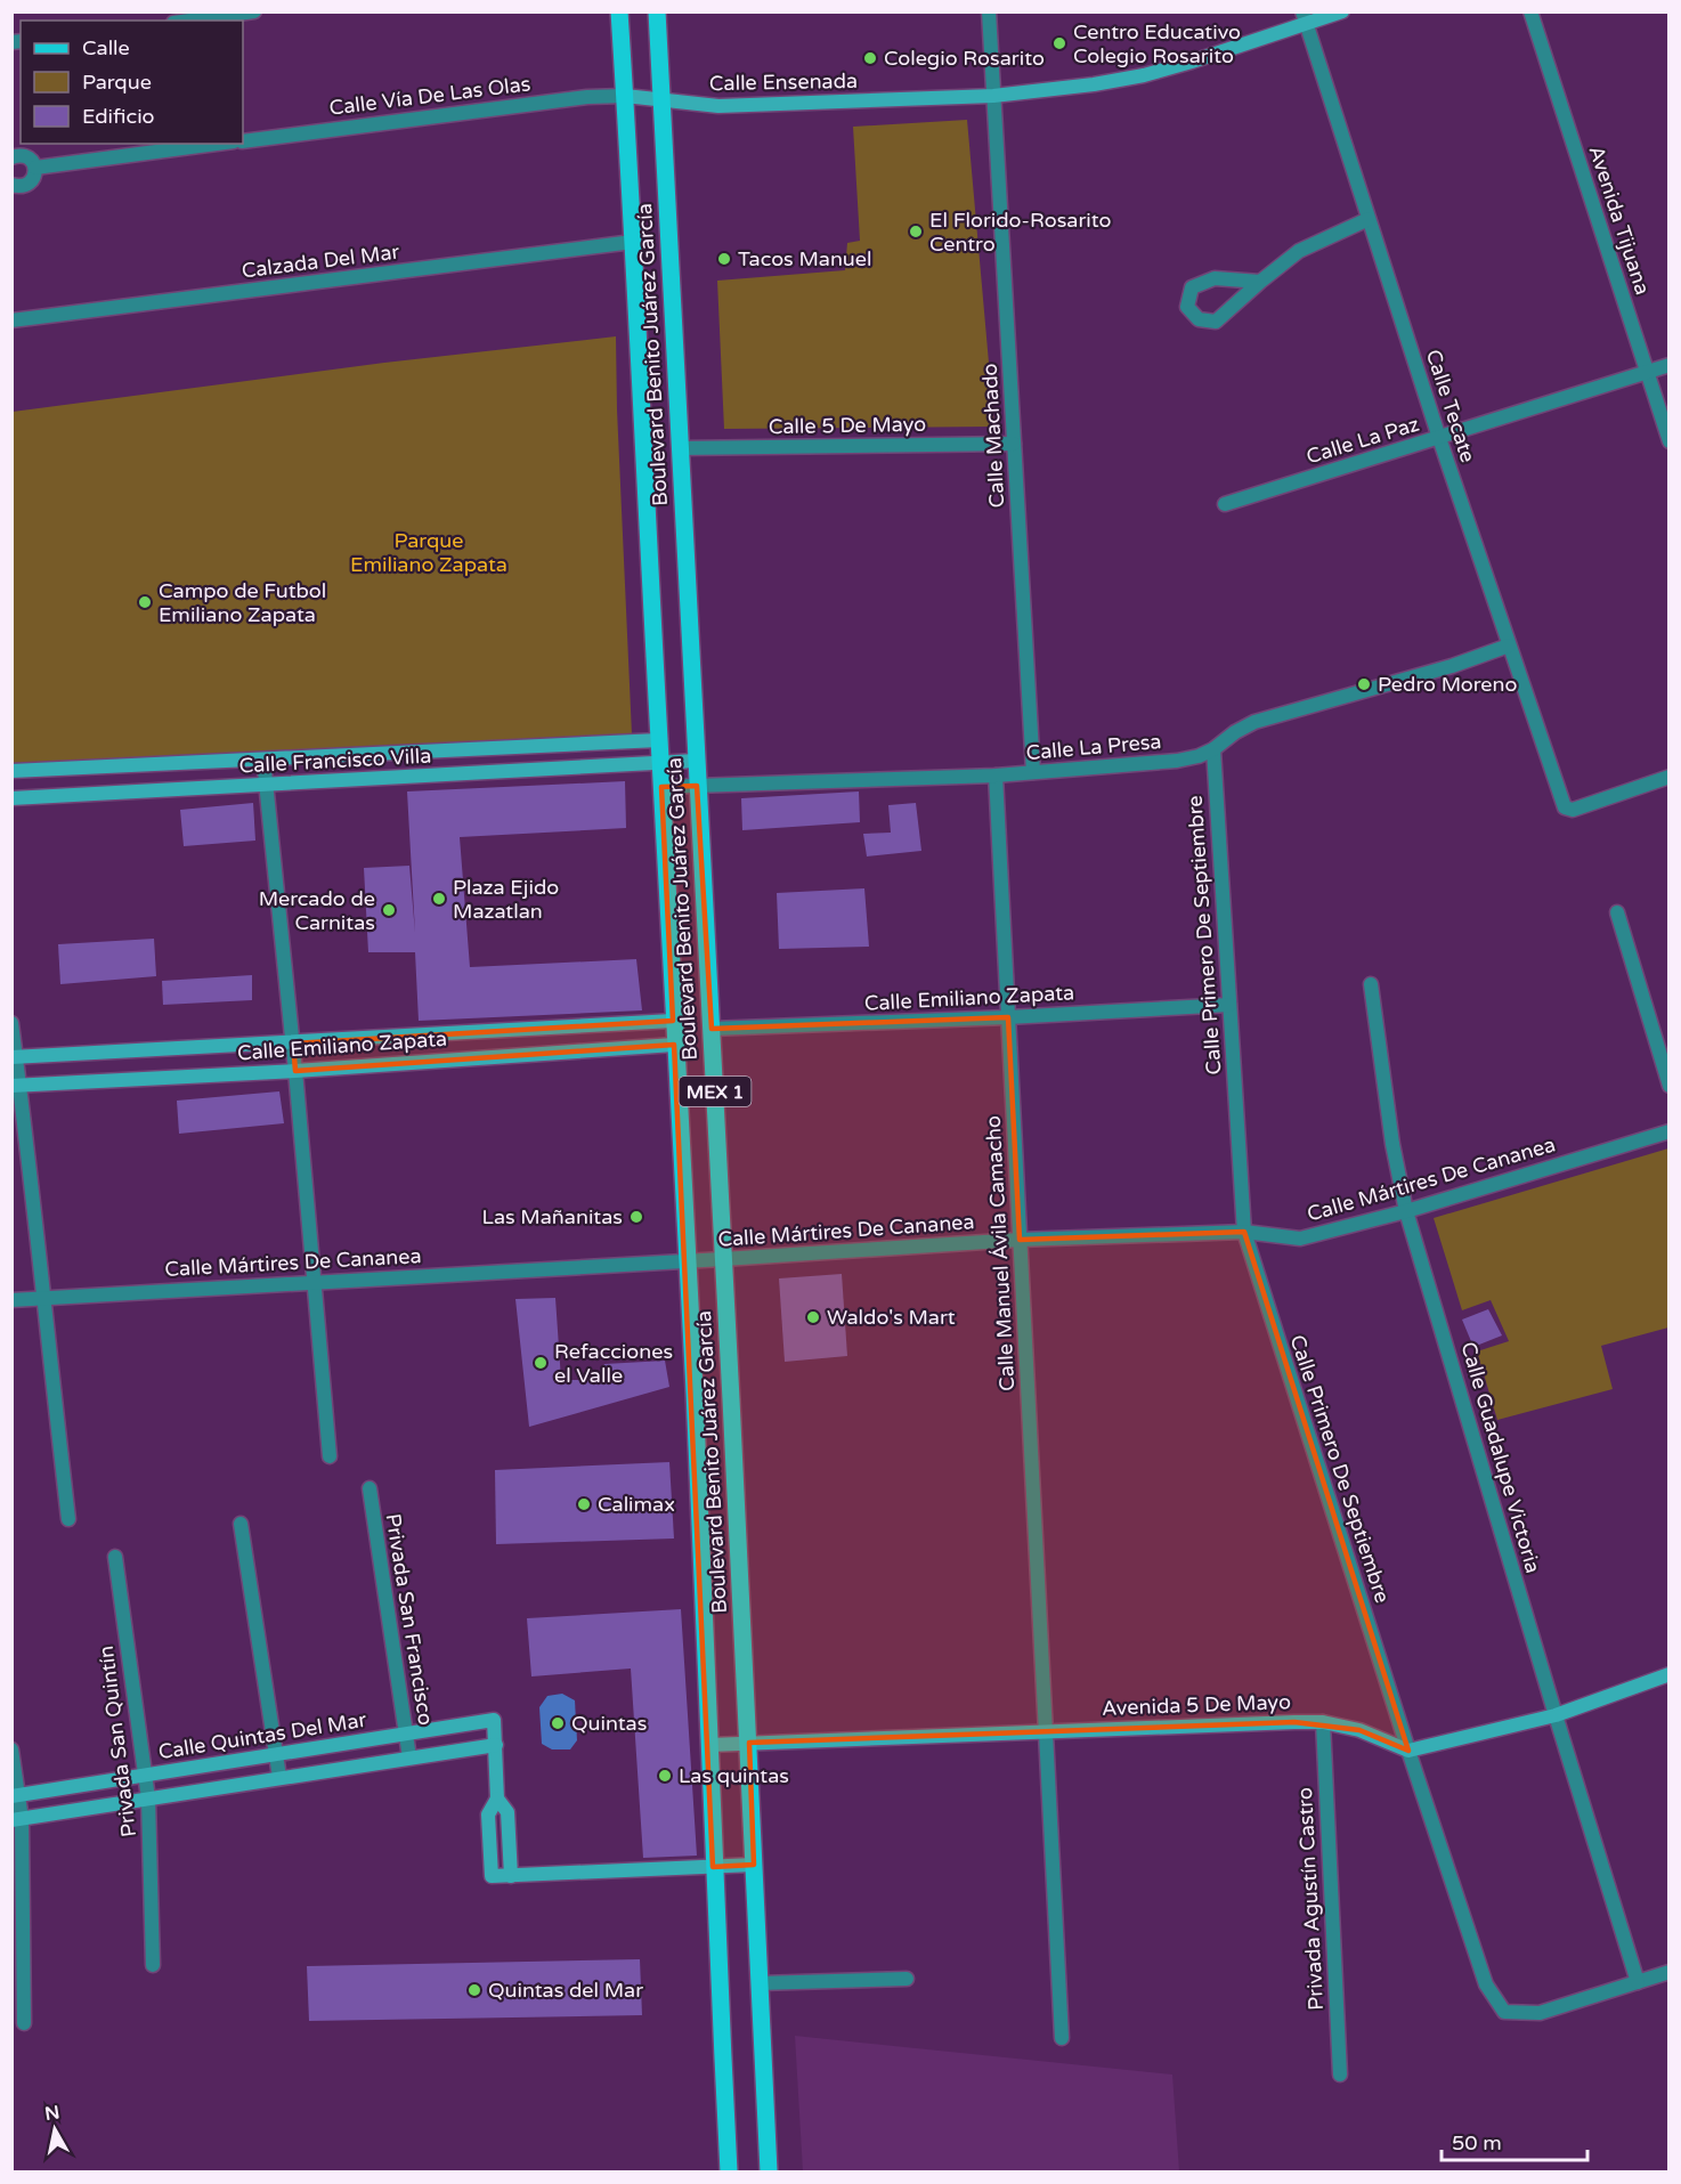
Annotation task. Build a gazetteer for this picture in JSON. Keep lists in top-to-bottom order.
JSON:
{
  "streets": {
    "main road": ["Boulevard Benito Juárez García", "MEX 1"],
    "street": [
      "Calle Ensenada",
      "Calle Vía De Las Olas",
      "Avenida Tijuana",
      "Calzada Del Mar",
      "Calle Tecate",
      "Calle 5 De Mayo",
      "Calle Machado",
      "Calle La Paz",
      "Calle La Presa",
      "Calle Francisco Villa",
      "Calle Primero De Septiembre",
      "Calle Emiliano Zapata",
      "Calle Mártires De Cananea",
      "Calle Manuel Ávila Camacho",
      "Calle Guadalupe Victoria",
      "Privada San Francisco",
      "Avenida 5 De Mayo",
      "Calle Quintas Del Mar",
      "Privada San Quintín",
      "Privada Agustín Castro"
    ]
  },
  "crossings": [
    ["Calle Ensenada", "Calle Vía De Las Olas"],
    ["Calle Ensenada", "Boulevard Benito Juárez García"],
    ["Calle Ensenada", "Calle Tecate"],
    ["Calle Ensenada", "Calle Machado"],
    ["Calle Vía De Las Olas", "Boulevard Benito Juárez García"],
    ["Avenida Tijuana", "Calle La Paz"],
    ["Calzada Del Mar", "Boulevard Benito Juárez García"],
    ["Boulevard Benito Juárez García", "Calle 5 De Mayo"],
    ["Boulevard Benito Juárez García", "Calle La Presa"],
    ["Boulevard Benito Juárez García", "Calle Francisco Villa"],
    ["Boulevard Benito Juárez García", "Calle Emiliano Zapata"],
    ["Boulevard Benito Juárez García", "Calle Mártires De Cananea"],
    ["Boulevard Benito Juárez García", "Avenida 5 De Mayo"],
    ["Calle Tecate", "Calle La Paz"],
    ["Calle Tecate", "Calle La Presa"],
    ["Calle 5 De Mayo", "Calle Machado"],
    ["Calle Machado", "Calle La Presa"],
    ["Calle La Presa", "Calle Primero De Septiembre"],
    ["Calle La Presa", "Calle Manuel Ávila Camacho"],
    ["Calle Primero De Septiembre", "Calle Emiliano Zapata"],
    ["Calle Primero De Septiembre", "Calle Mártires De Cananea"],
    ["Calle Primero De Septiembre", "Calle Guadalupe Victoria"],
    ["Calle Primero De Septiembre", "Avenida 5 De Mayo"],
    ["Calle Emiliano Zapata", "Calle Manuel Ávila Camacho"],
    ["Calle Mártires De Cananea", "Calle Manuel Ávila Camacho"],
    ["Calle Mártires De Cananea", "Calle Guadalupe Victoria"],
    ["Calle Manuel Ávila Camacho", "Avenida 5 De Mayo"],
    ["Privada San Francisco", "Calle Quintas Del Mar"],
    ["Avenida 5 De Mayo", "Privada Agustín Castro"],
    ["Calle Quintas Del Mar", "Privada San Quintín"]
  ],
  "parks": ["Parque Emiliano Zapata"],
  "places": [
    "Centro Educativo Colegio Rosarito",
    "Colegio Rosarito",
    "El Florido-Rosarito Centro",
    "Tacos Manuel",
    "Campo de Futbol Emiliano Zapata",
    "Pedro Moreno",
    "Plaza Ejido Mazatlan",
    "Mercado de Carnitas",
    "Las Mañanitas",
    "Waldo's Mart",
    "Refacciones el Valle",
    "Calimax",
    "Quintas",
    "Las quintas",
    "Quintas del Mar"
  ],
  "legend": ["Calle", "Parque", "Edificio"],
  "scale_bar": "50 m",
  "north": "top"
}
